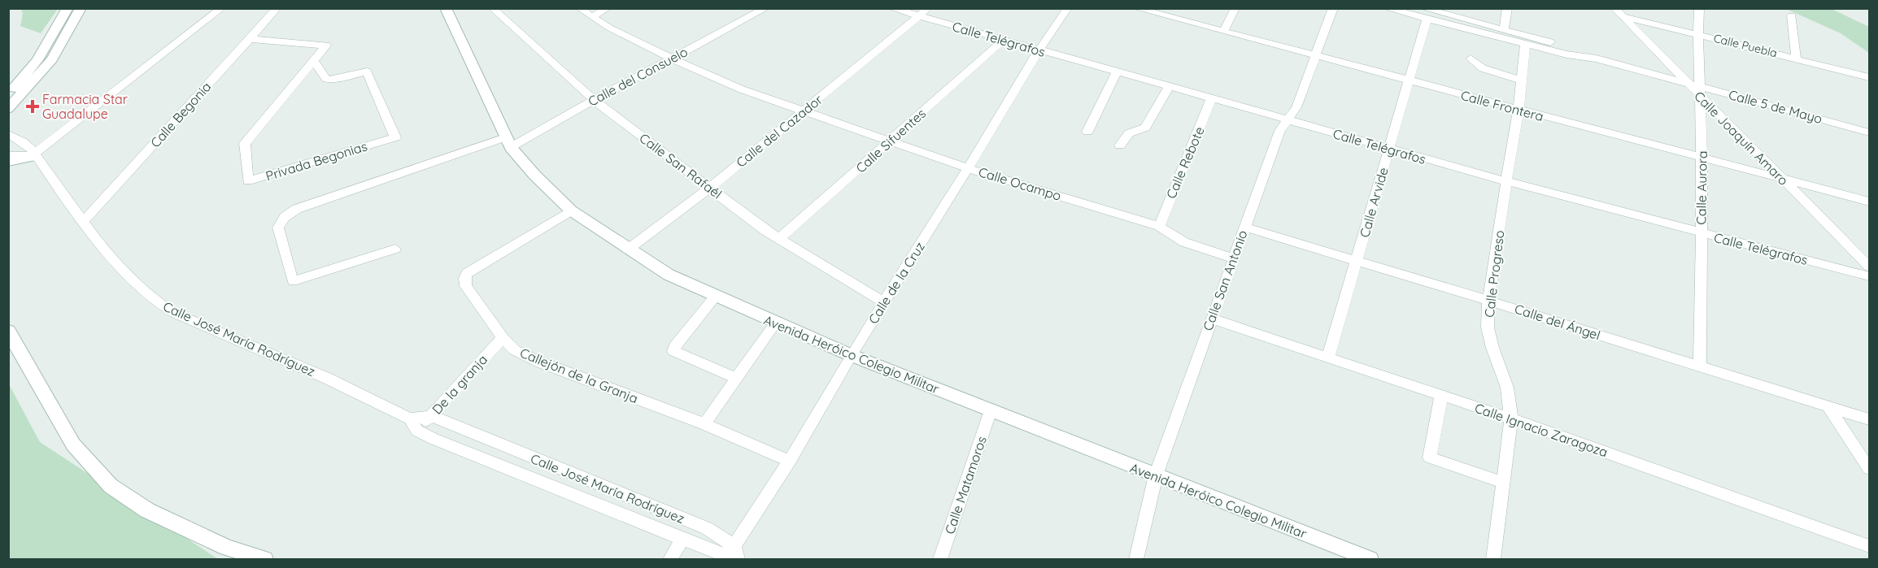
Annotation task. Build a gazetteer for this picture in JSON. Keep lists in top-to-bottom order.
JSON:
{
  "streets": {
    "main road": ["Avenida Heróico Colegio Militar"],
    "street": [
      "Calle Telégrafos",
      "Calle Puebla",
      "Calle del Consuelo",
      "Calle Frontera",
      "Calle 5 de Mayo",
      "Calle Begonia",
      "Calle del Cazador",
      "Calle Joaquín Amaro",
      "Calle Sifuentes",
      "Privada Begonias",
      "Calle Rebote",
      "Calle San Rafaél",
      "Calle Ocampo",
      "Calle Aurora",
      "Calle Arvide",
      "Calle Progreso",
      "Calle San Antonio",
      "Calle de la Cruz",
      "Calle del Ángel",
      "Calle José María Rodríguez",
      "Callejón de la Granja",
      "De la granja",
      "Calle Ignacio Zaragoza",
      "Calle Matamoros"
    ]
  },
  "crossings": [
    ["Calle Telégrafos", "Calle del Cazador"],
    ["Calle Telégrafos", "Calle Sifuentes"],
    ["Calle Telégrafos", "Calle Rebote"],
    ["Calle Telégrafos", "Calle Aurora"],
    ["Calle Telégrafos", "Calle Arvide"],
    ["Calle Telégrafos", "Calle Progreso"],
    ["Calle Telégrafos", "Calle San Antonio"],
    ["Calle Telégrafos", "Calle de la Cruz"],
    ["Calle Puebla", "Calle Joaquín Amaro"],
    ["Calle Puebla", "Calle Aurora"],
    ["Calle del Consuelo", "Calle San Rafaél"],
    ["Calle del Consuelo", "Calle Ocampo"],
    ["Calle del Consuelo", "Avenida Heróico Colegio Militar"],
    ["Calle Frontera", "Calle Joaquín Amaro"],
    ["Calle Frontera", "Calle Aurora"],
    ["Calle Frontera", "Calle Arvide"],
    ["Calle Frontera", "Calle Progreso"],
    ["Calle Frontera", "Calle San Antonio"],
    ["Calle 5 de Mayo", "Calle Joaquín Amaro"],
    ["Calle 5 de Mayo", "Calle Aurora"],
    ["Calle Begonia", "Privada Begonias"],
    ["Calle Begonia", "Calle José María Rodríguez"],
    ["Calle del Cazador", "Calle San Rafaél"],
    ["Calle del Cazador", "Calle Ocampo"],
    ["Calle del Cazador", "Avenida Heróico Colegio Militar"],
    ["Calle Joaquín Amaro", "Calle Aurora"],
    ["Calle Sifuentes", "Calle San Rafaél"],
    ["Calle Sifuentes", "Calle Ocampo"],
    ["Calle Rebote", "Calle Ocampo"],
    ["Calle San Rafaél", "Calle de la Cruz"],
    ["Calle Ocampo", "Calle San Antonio"],
    ["Calle Ocampo", "Calle de la Cruz"],
    ["Calle Aurora", "Calle del Ángel"],
    ["Calle Arvide", "Calle del Ángel"],
    ["Calle Arvide", "Calle Ignacio Zaragoza"],
    ["Calle Progreso", "Calle del Ángel"],
    ["Calle Progreso", "Calle Ignacio Zaragoza"],
    ["Calle San Antonio", "Calle del Ángel"],
    ["Calle San Antonio", "Avenida Heróico Colegio Militar"],
    ["Calle San Antonio", "Calle Ignacio Zaragoza"],
    ["Calle de la Cruz", "Calle José María Rodríguez"],
    ["Calle de la Cruz", "Avenida Heróico Colegio Militar"],
    ["Calle de la Cruz", "Callejón de la Granja"],
    ["Calle José María Rodríguez", "De la granja"],
    ["Avenida Heróico Colegio Militar", "Callejón de la Granja"],
    ["Avenida Heróico Colegio Militar", "Calle Matamoros"],
    ["Callejón de la Granja", "De la granja"]
  ],
  "places": {
    "health": ["Farmacia Star Guadalupe"]
  }
}
